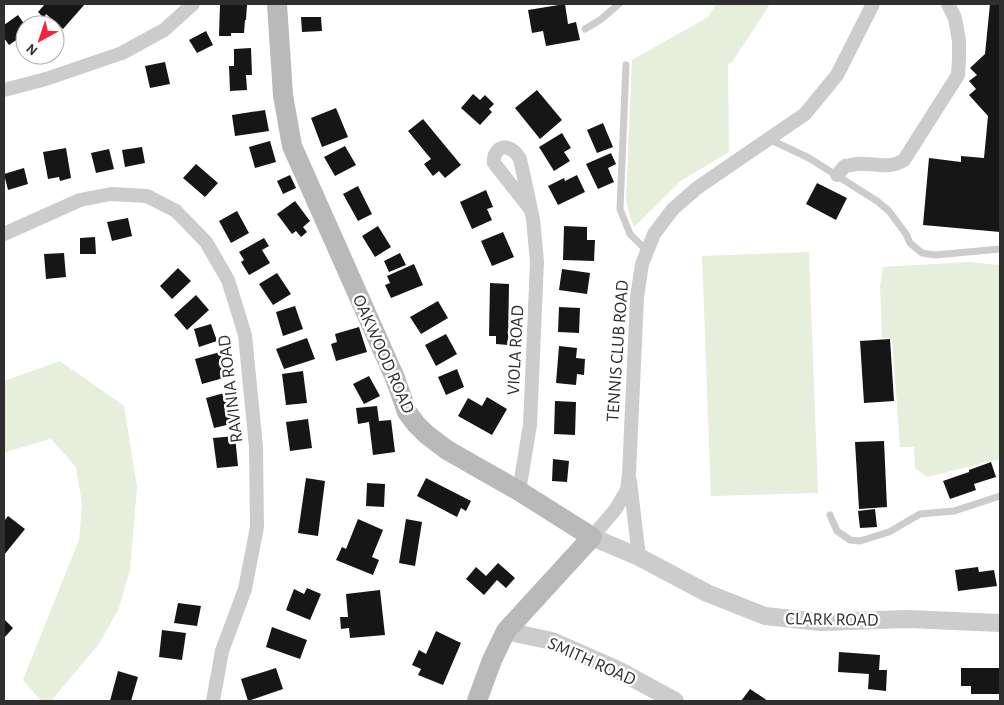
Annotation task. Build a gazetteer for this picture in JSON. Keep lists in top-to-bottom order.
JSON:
{
  "streets": {
    "main road": ["OAKWOOD ROAD"],
    "street": [
      "VIOLA ROAD",
      "TENNIS CLUB ROAD",
      "RAVINIA ROAD",
      "CLARK ROAD",
      "SMITH ROAD"
    ]
  },
  "crossings": [
    ["VIOLA ROAD", "OAKWOOD ROAD"],
    ["TENNIS CLUB ROAD", "OAKWOOD ROAD"],
    ["TENNIS CLUB ROAD", "CLARK ROAD"],
    ["OAKWOOD ROAD", "CLARK ROAD"]
  ],
  "north": "bottom left"
}
